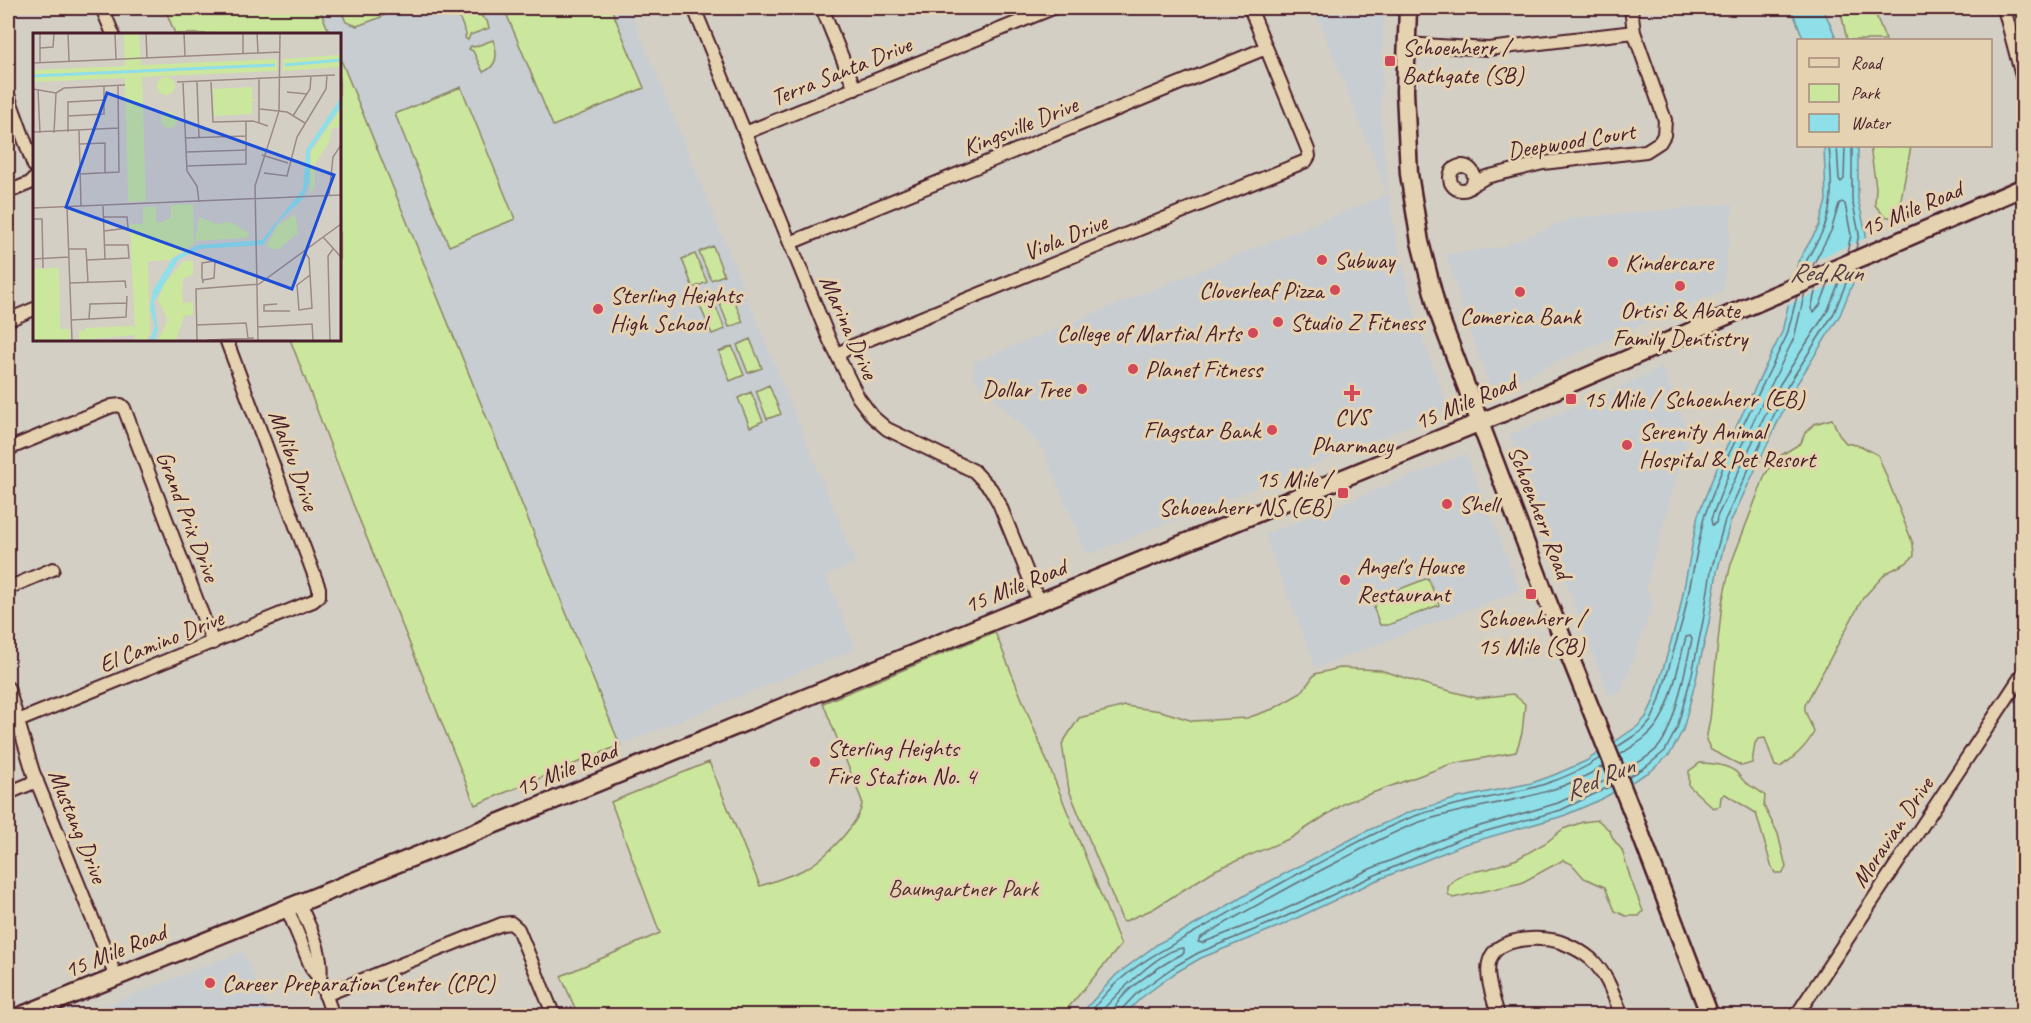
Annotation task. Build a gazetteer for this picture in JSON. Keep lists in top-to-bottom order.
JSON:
{
  "streets": {
    "main road": ["15 Mile Road", "Schoenherr Road"],
    "street": [
      "Terra Santa Drive",
      "Kingsville Drive",
      "Deepwood Court",
      "Viola Drive",
      "Marina Drive",
      "Malibu Drive",
      "Grand Prix Drive",
      "El Camino Drive",
      "Mustang Drive",
      "Moravian Drive"
    ]
  },
  "crossings": [
    ["Terra Santa Drive", "Marina Drive"],
    ["Kingsville Drive", "Viola Drive"],
    ["Kingsville Drive", "Marina Drive"],
    ["15 Mile Road", "Marina Drive"],
    ["15 Mile Road", "Schoenherr Road"],
    ["15 Mile Road", "Mustang Drive"],
    ["Viola Drive", "Marina Drive"],
    ["Malibu Drive", "El Camino Drive"],
    ["Grand Prix Drive", "El Camino Drive"],
    ["El Camino Drive", "Mustang Drive"]
  ],
  "water": ["Red Run"],
  "parks": ["Baumgartner Park"],
  "places": {
    "transit": [
      "Schoenherr / Bathgate (SB)",
      "15 Mile / Schoenherr (EB)",
      "15 Mile / Schoenherr NS (EB)",
      "Schoenherr / 15 Mile (SB)"
    ],
    "other": [
      "Subway",
      "Kindercare",
      "Ortisi & Abate Family Dentistry",
      "Cloverleaf Pizza",
      "Comerica Bank",
      "Sterling Heights High School",
      "Studio Z Fitness",
      "College of Martial Arts",
      "Planet Fitness",
      "Dollar Tree",
      "Flagstar Bank",
      "Serenity Animal Hospital & Pet Resort",
      "Shell",
      "Angel's House Restaurant",
      "Sterling Heights Fire Station No. 4",
      "Career Preparation Center (CPC)"
    ],
    "health": ["CVS Pharmacy"]
  },
  "legend": ["Road", "Park", "Water"]
}
